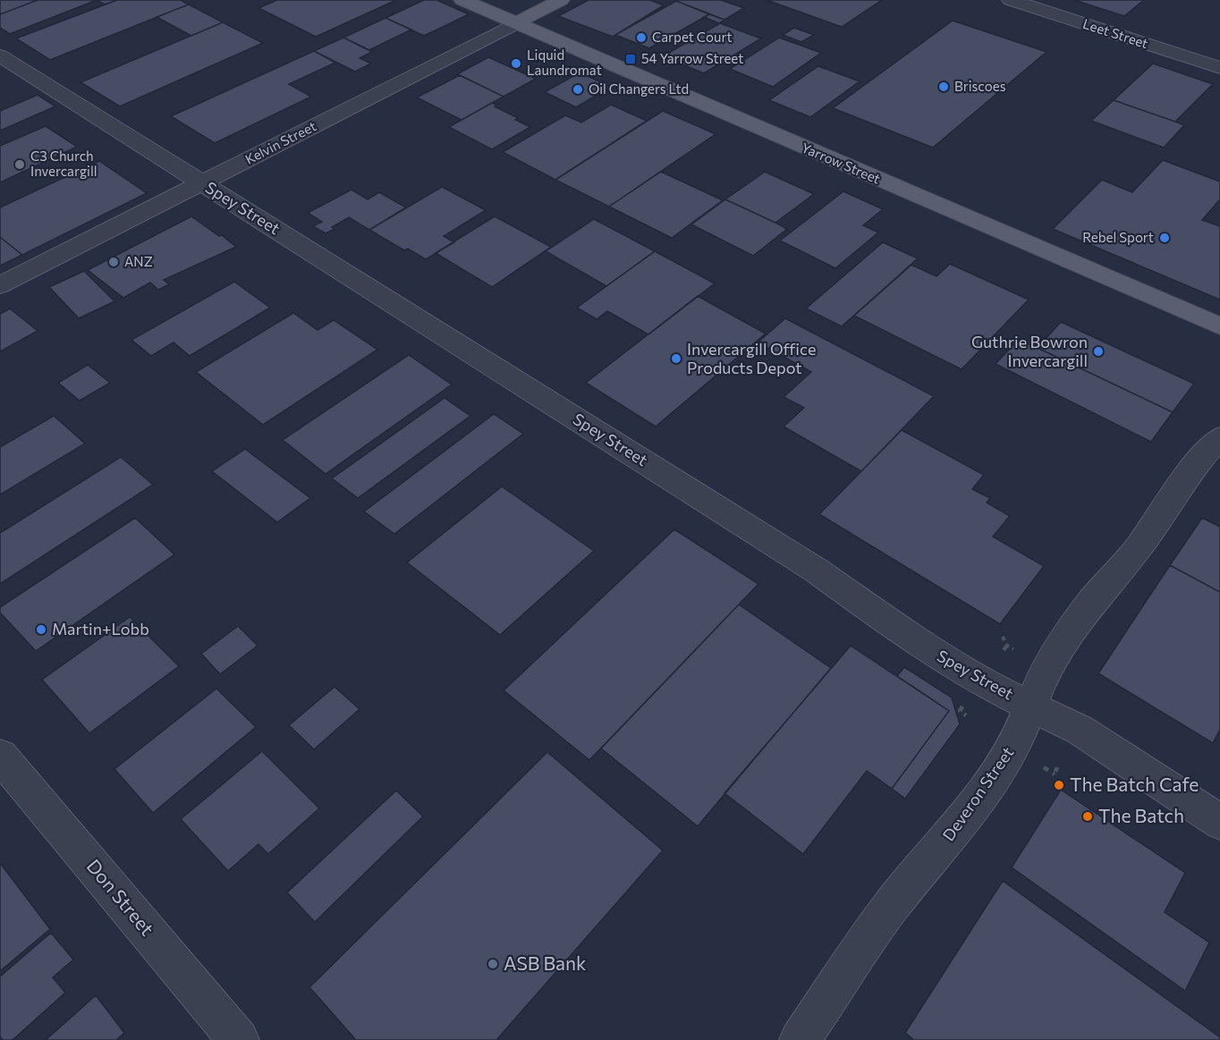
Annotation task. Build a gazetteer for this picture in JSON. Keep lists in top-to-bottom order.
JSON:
{
  "streets": {
    "main road": ["Kelvin Street", "Yarrow Street"],
    "street": [
      "Leet Street",
      "Spey Street",
      "Deveron Street",
      "Don Street"
    ]
  },
  "crossings": [
    ["Kelvin Street", "Yarrow Street"],
    ["Kelvin Street", "Spey Street"],
    ["Spey Street", "Deveron Street"]
  ],
  "places": {
    "other": [
      "Carpet Court",
      "Liquid Laundromat",
      "Briscoes",
      "Oil Changers Ltd",
      "C3 Church Invercargill",
      "Rebel Sport",
      "ANZ",
      "Guthrie Bowron Invercargill",
      "Invercargill Office Products Depot",
      "Martin+Lobb",
      "The Batch Cafe",
      "The Batch",
      "ASB Bank"
    ],
    "transit": ["54 Yarrow Street"]
  }
}
